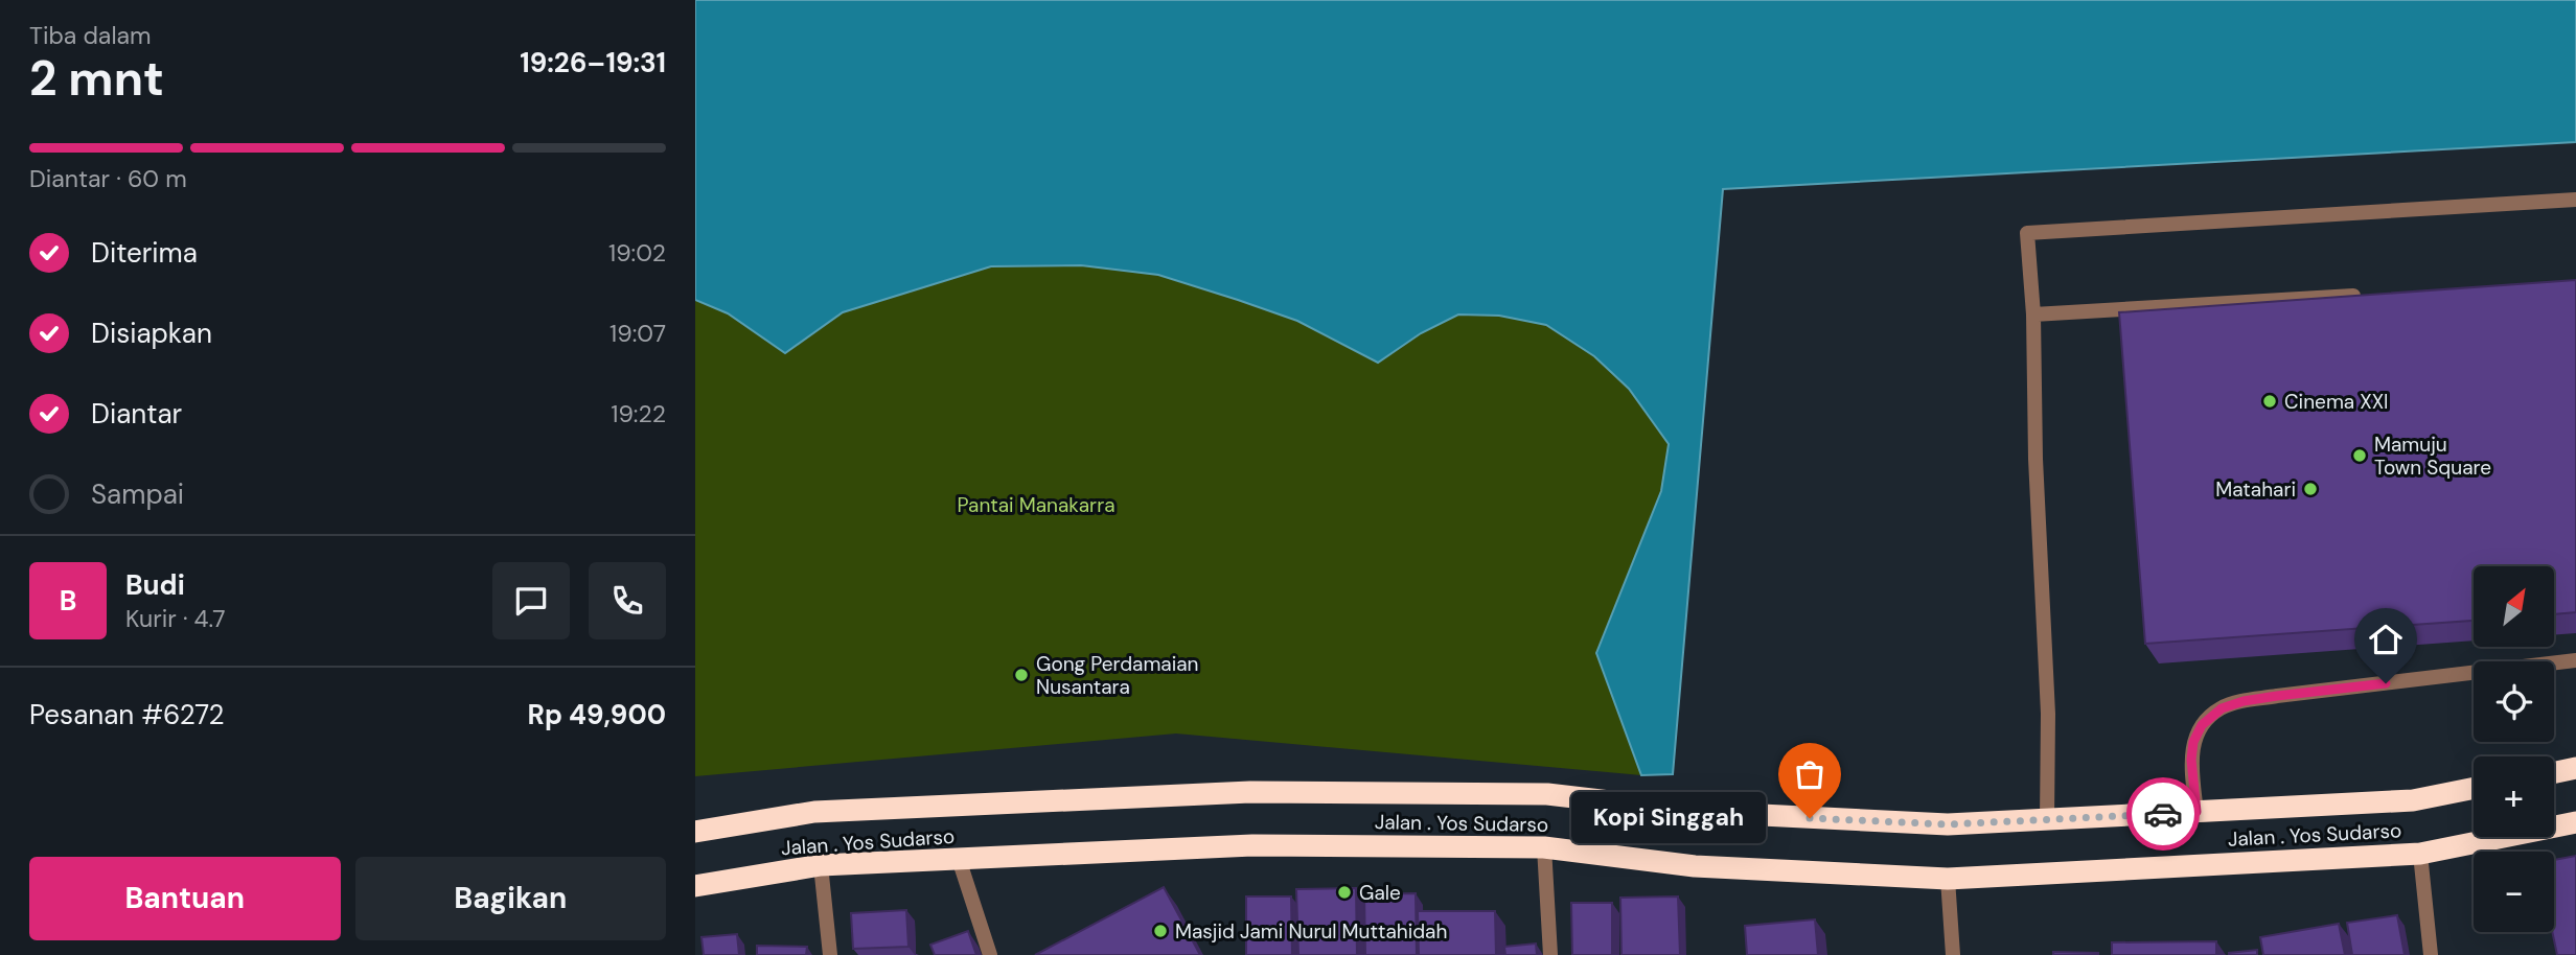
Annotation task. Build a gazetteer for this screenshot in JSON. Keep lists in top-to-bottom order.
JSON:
{
  "streets": {
    "highway": ["Jalan . Yos Sudarso"]
  },
  "parks": ["Pantai Manakarra"],
  "places": [
    "Cinema XXI",
    "Mamuju Town Square",
    "Matahari",
    "Gong Perdamaian Nusantara",
    "Kopi Singgah",
    "Gale",
    "Masjid Jami Nurul Muttahidah"
  ],
  "north": "top right",
  "page": {
    "heading": ["2 mnt", "Tiba dalam", "19:26–19:31"],
    "panel": [
      "Budi",
      "Kurir · 4.7",
      "Pesanan #6272",
      "Rp 49,900"
    ],
    "bar": "Diantar · 60 m",
    "list": [
      ["Diterima", "19:02"],
      ["Disiapkan", "19:07"],
      ["Diantar", "19:22"],
      "Sampai"
    ],
    "round": "B",
    "map_buttons": ["+", "−"],
    "bubble": "Kopi Singgah",
    "buttons": ["Bantuan", "Bagikan"]
  }
}
